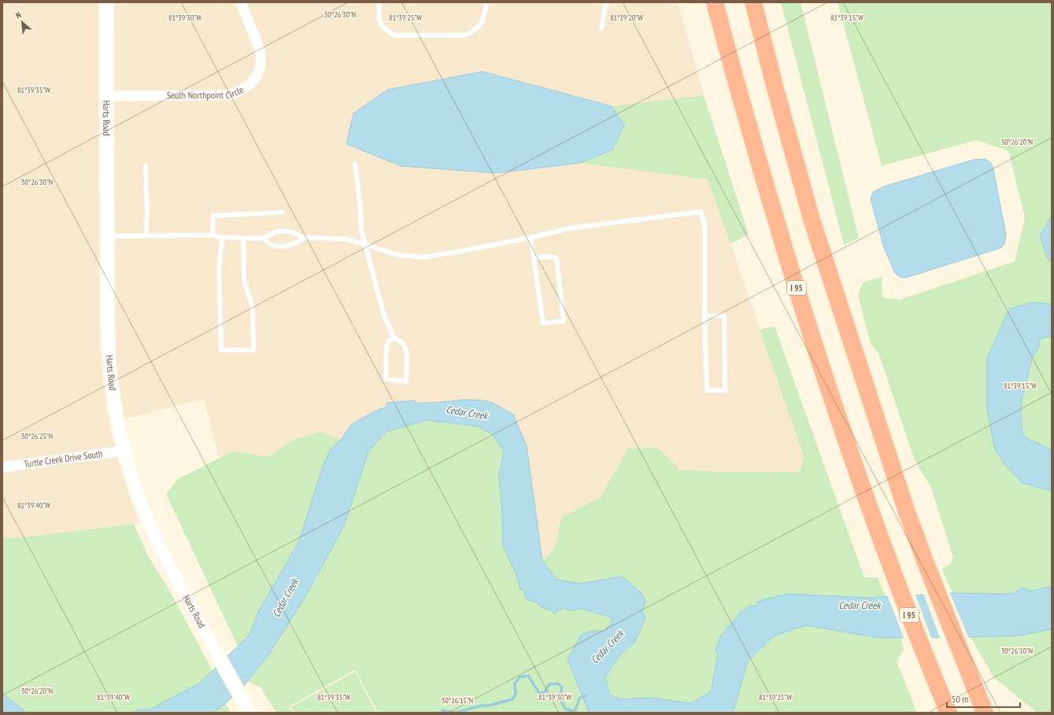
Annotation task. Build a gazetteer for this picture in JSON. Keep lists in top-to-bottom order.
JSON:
{
  "streets": {
    "highway": ["I 95"],
    "street": ["South Northpoint Circle", "Harts Road", "Turtle Creek Drive South"]
  },
  "crossings": [
    ["South Northpoint Circle", "Harts Road"],
    ["Harts Road", "Turtle Creek Drive South"]
  ],
  "water": ["Cedar Creek"],
  "scale_bar": "50 m",
  "north": "top left",
  "coordinates": [
    "30°26'30\"N",
    "81°39'30\"W",
    "81°39'25\"W",
    "81°39'20\"W",
    "81°39'15\"W",
    "81°39'35\"W",
    "30°26'20\"N",
    "30°26'25\"N",
    "81°39'40\"W",
    "30°26'10\"N",
    "30°26'15\"N"
  ]
}
